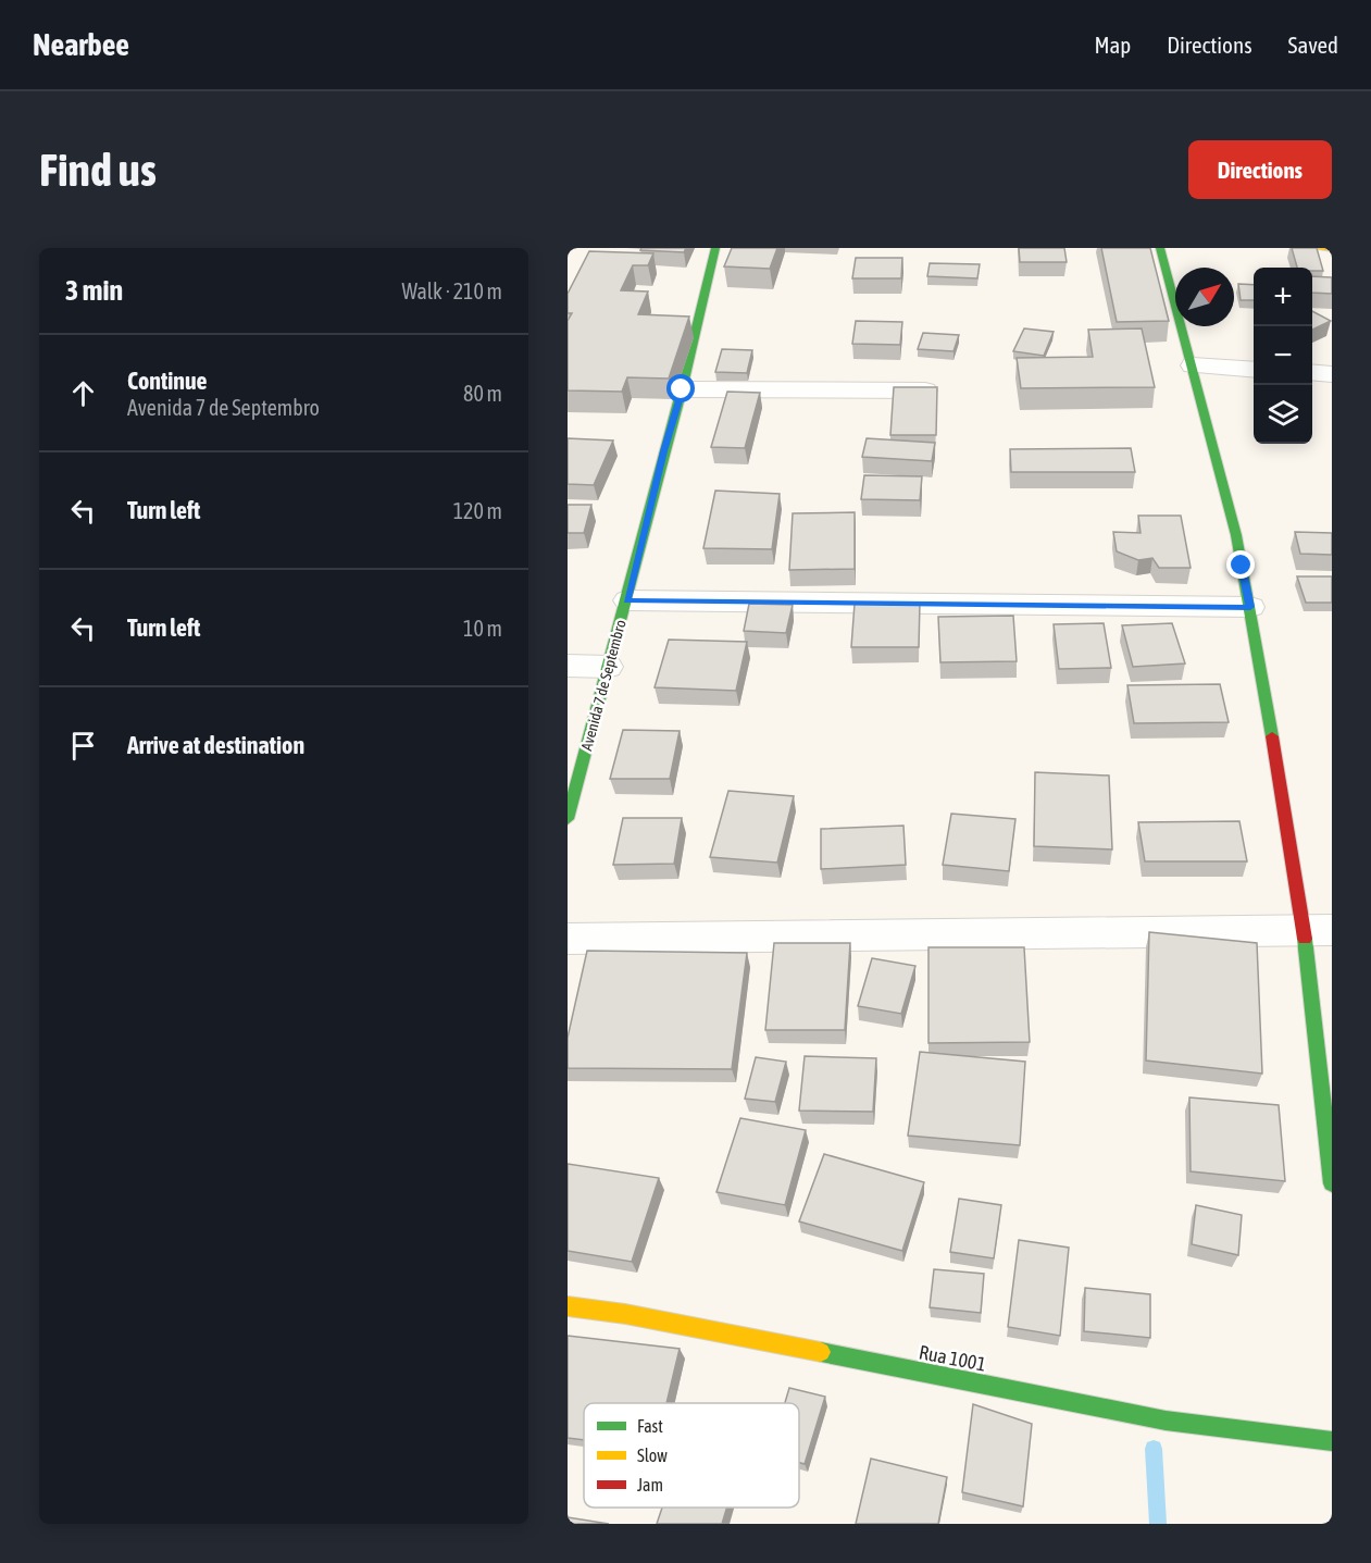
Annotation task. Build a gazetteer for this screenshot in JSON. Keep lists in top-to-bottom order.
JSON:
{
  "streets": {
    "street": ["Avenida 7 de Septembro", "Rua 1001"]
  },
  "legend": ["Fast", "Slow", "Jam"],
  "north": "top right",
  "page": {
    "header": "Nearbee",
    "nav": ["Map", "Directions", "Saved"],
    "buttons": "Directions",
    "title": "Find us",
    "heading": ["3 min", "Walk · 210 m"],
    "map_buttons": ["+", "−"],
    "list": [
      ["Continue", "Avenida 7 de Septembro", "80 m"],
      ["Turn left", "120 m"],
      ["Turn left", "10 m"],
      "Arrive at destination"
    ]
  }
}
